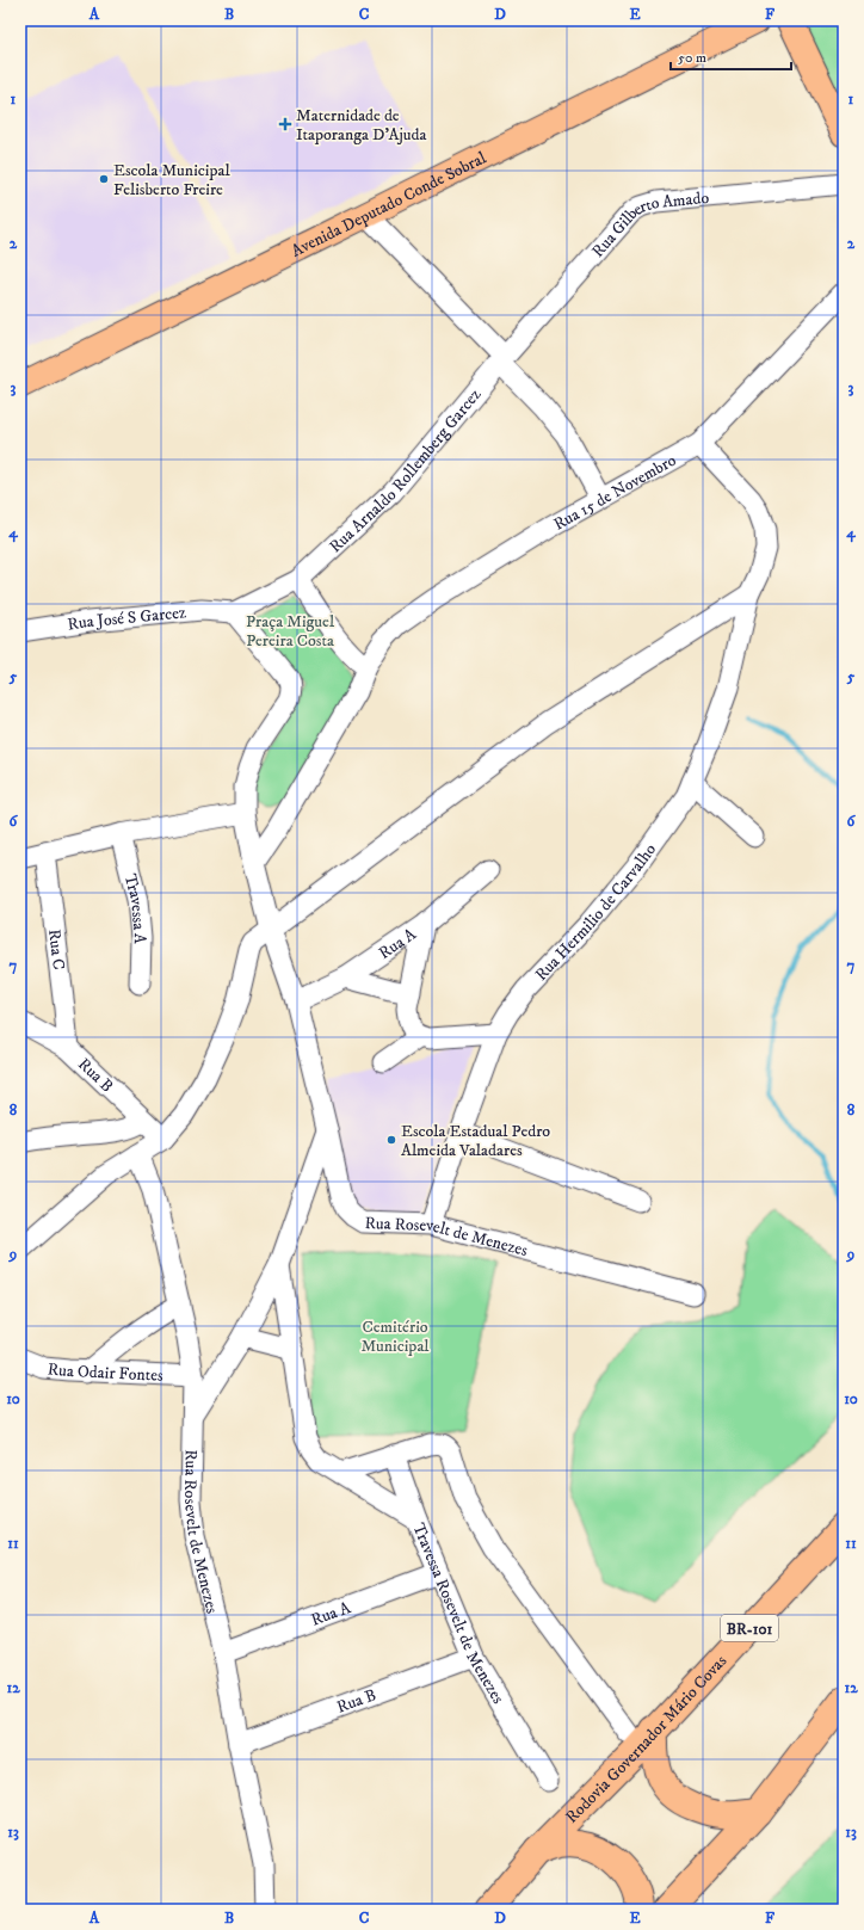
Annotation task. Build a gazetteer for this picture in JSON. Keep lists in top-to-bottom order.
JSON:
{
  "streets": {
    "highway": ["BR-101", "Rodovia Governador Mário Covas"],
    "main road": ["Avenida Deputado Conde Sobral"],
    "street": [
      "Rua Gilberto Amado",
      "Rua Arnaldo Rollemberg Garcez",
      "Rua 15 de Novembro",
      "Rua José S Garcez",
      "Travessa A",
      "Rua Hermilio de Carvalho",
      "Rua A",
      "Rua C",
      "Rua B",
      "Rua Rosevelt de Menezes",
      "Rua Odair Fontes",
      "Travessa Rosevelt de Menezes"
    ]
  },
  "crossings": [
    ["Rua Gilberto Amado", "Rua Arnaldo Rollemberg Garcez"],
    ["Rua 15 de Novembro", "Rua Hermilio de Carvalho"],
    ["Rua Hermilio de Carvalho", "Rua Rosevelt de Menezes"],
    ["Rua A", "Rua Rosevelt de Menezes"],
    ["Rua A", "Travessa Rosevelt de Menezes"],
    ["Rua C", "Rua B"],
    ["Rua B", "Rua Rosevelt de Menezes"],
    ["Rua B", "Travessa Rosevelt de Menezes"],
    ["Rua Rosevelt de Menezes", "Rua Odair Fontes"],
    ["Rua Rosevelt de Menezes", "Travessa Rosevelt de Menezes"]
  ],
  "parks": ["Praça Miguel Pereira Costa", "Cemitério Municipal"],
  "places": {
    "health": ["Maternidade de Itaporanga D'Ajuda"],
    "other": ["Escola Municipal Felisberto Freire", "Escola Estadual Pedro Almeida Valadares"]
  },
  "scale_bar": "50 m",
  "grid": {
    "columns": [
      "A",
      "B",
      "C",
      "D",
      "E",
      "F"
    ],
    "rows": [
      "1",
      "2",
      "3",
      "4",
      "5",
      "6",
      "7",
      "8",
      "9",
      "10",
      "11",
      "12",
      "13"
    ]
  }
}
